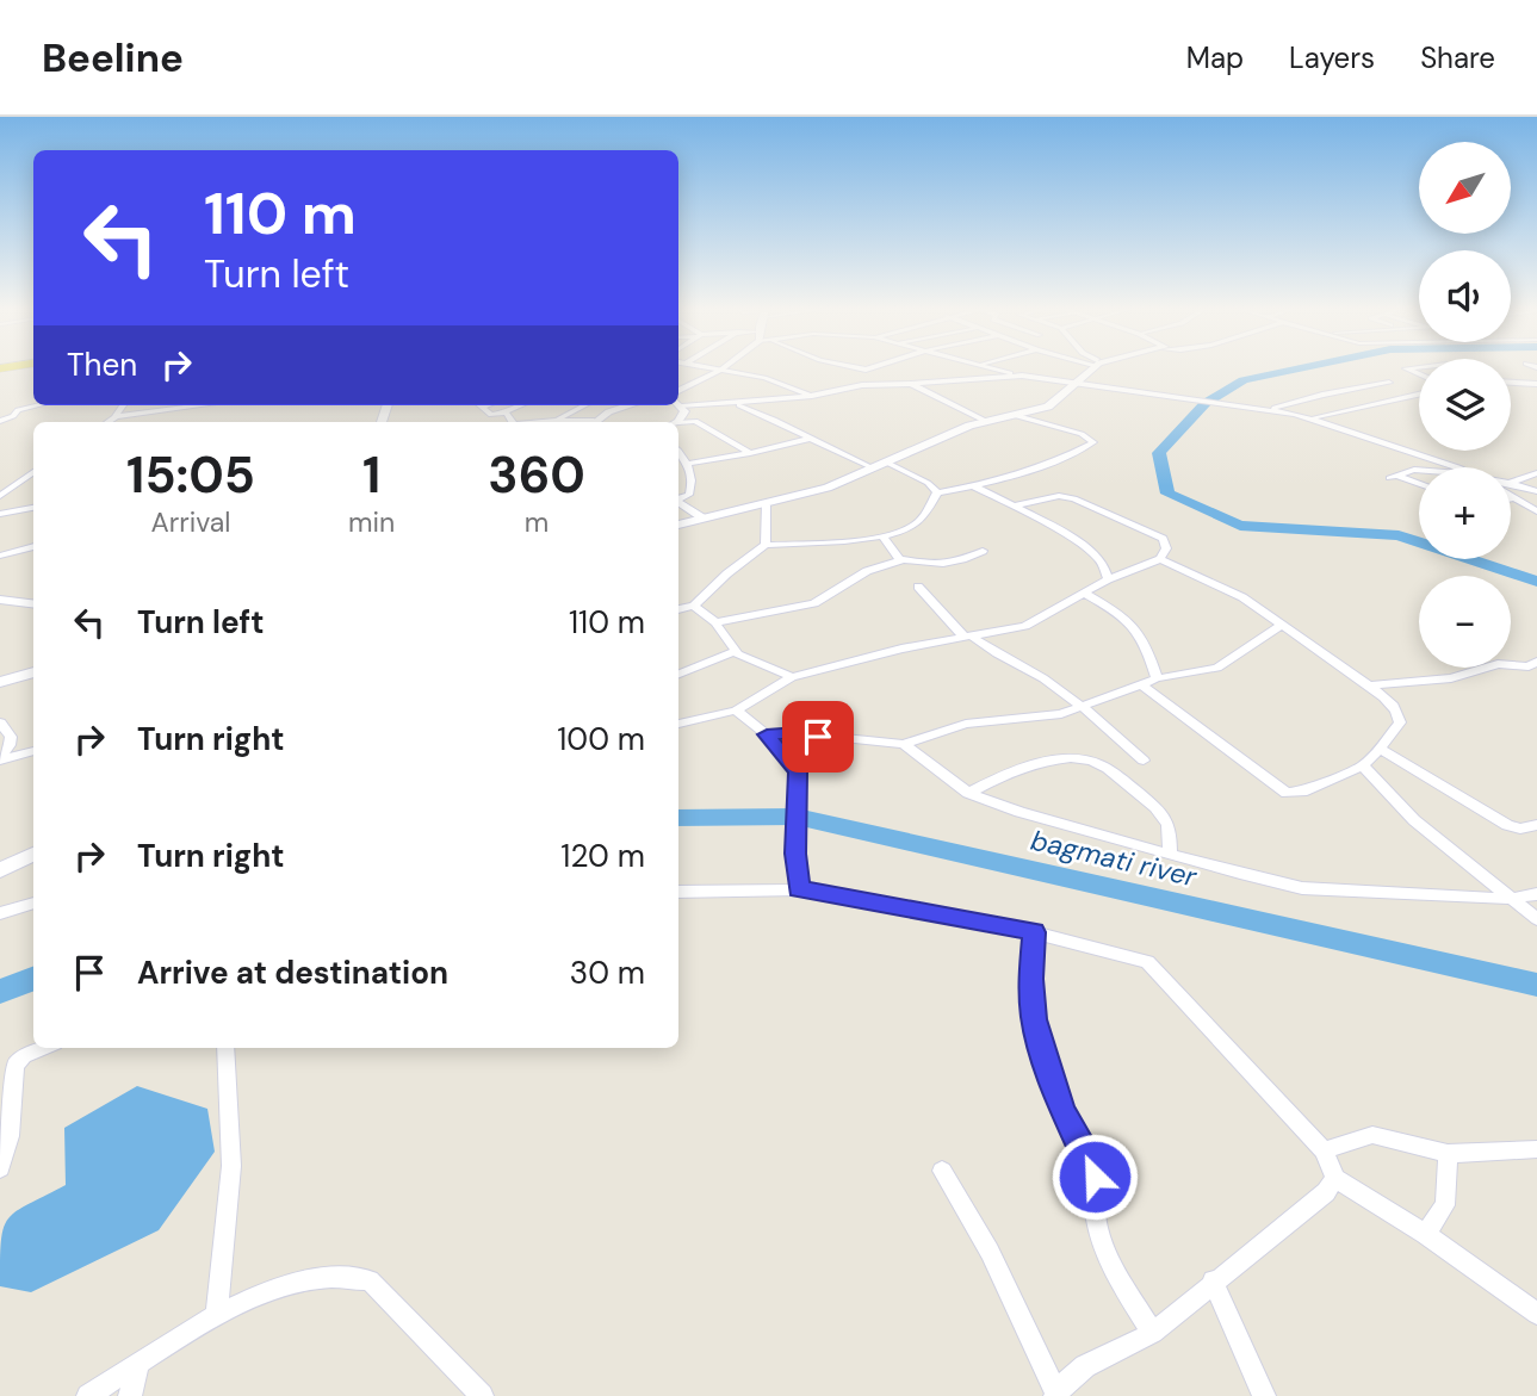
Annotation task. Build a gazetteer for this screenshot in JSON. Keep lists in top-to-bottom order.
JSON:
{
  "water": ["bagmati river"],
  "north": "bottom left",
  "page": {
    "header": "Beeline",
    "nav": ["Map", "Layers", "Share"],
    "map_buttons": ["+", "−"],
    "turn": ["110 m", "Turn left"],
    "then": "Then",
    "eta": [
      "15:05",
      "Arrival",
      "1",
      "min",
      "360",
      "m"
    ],
    "list": [
      {
        "name": "Turn left",
        "value": "110 m"
      },
      {
        "name": "Turn right",
        "value": "100 m"
      },
      {
        "name": "Turn right",
        "value": "120 m"
      },
      {
        "name": "Arrive at destination",
        "value": "30 m"
      }
    ]
  }
}
